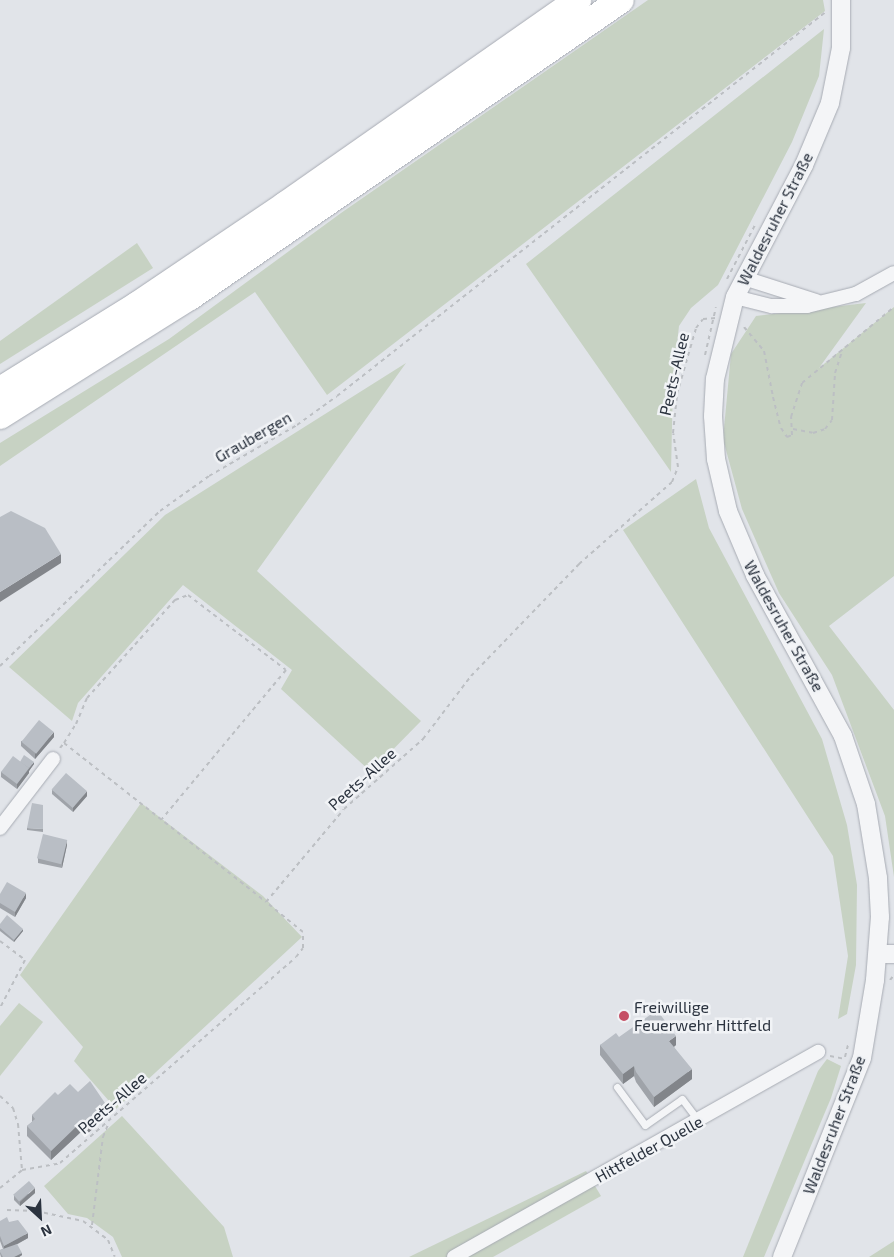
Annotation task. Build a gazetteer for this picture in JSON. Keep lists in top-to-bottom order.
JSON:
{
  "streets": {
    "street": ["Waldesruher Straße", "Hittfelder Quelle"],
    "path": ["Peets-Allee", "Graubergen"]
  },
  "crossings": [
    ["Waldesruher Straße", "Graubergen"]
  ],
  "places": ["Freiwillige Feuerwehr Hittfeld"],
  "north": "bottom right"
}
